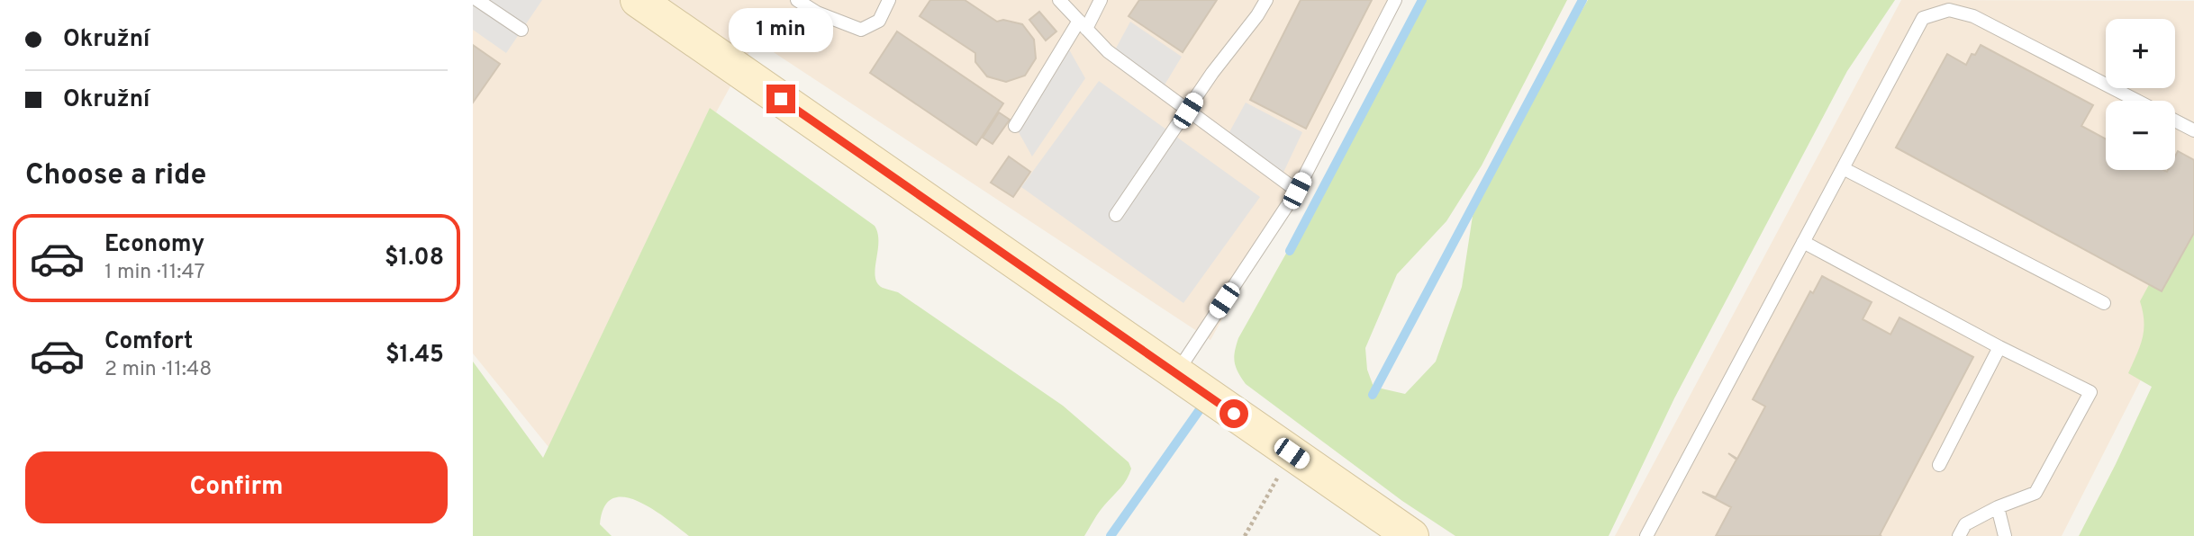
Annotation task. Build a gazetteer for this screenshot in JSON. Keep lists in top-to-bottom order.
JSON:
{
  "page": {
    "banner": ["Okružní", "Okružní"],
    "bubble": "1 min",
    "map_buttons": ["+", "−"],
    "heading": "Choose a ride",
    "list": [
      {
        "name": "Economy",
        "note": "1 min · 11:47",
        "value": "$1.08"
      },
      {
        "name": "Comfort",
        "note": "2 min · 11:48",
        "value": "$1.45"
      }
    ],
    "buttons": "Confirm"
  }
}
